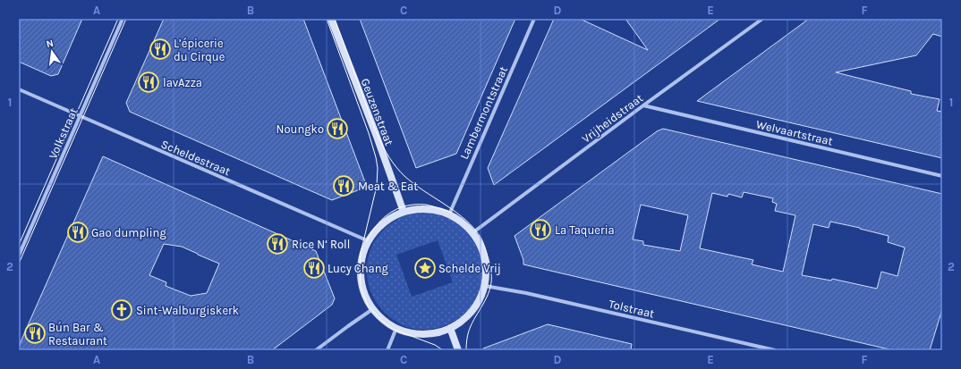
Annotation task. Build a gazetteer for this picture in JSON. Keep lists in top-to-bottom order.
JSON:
{
  "streets": {
    "street": [
      "Geuzenstraat",
      "Lambermontstraat",
      "Vrijheidstraat",
      "Welvaartstraat",
      "Volkstraat",
      "Scheldestraat",
      "Tolstraat"
    ]
  },
  "crossings": [
    ["Geuzenstraat", "Lambermontstraat"],
    ["Geuzenstraat", "Vrijheidstraat"],
    ["Geuzenstraat", "Scheldestraat"],
    ["Geuzenstraat", "Tolstraat"],
    ["Lambermontstraat", "Vrijheidstraat"],
    ["Lambermontstraat", "Scheldestraat"],
    ["Lambermontstraat", "Tolstraat"],
    ["Vrijheidstraat", "Welvaartstraat"],
    ["Vrijheidstraat", "Scheldestraat"],
    ["Vrijheidstraat", "Tolstraat"],
    ["Volkstraat", "Scheldestraat"],
    ["Scheldestraat", "Tolstraat"]
  ],
  "places": {
    "restaurant": [
      "L’épicerie du Cirque",
      "lavAzza",
      "Noungko",
      "Meat & Eat",
      "La Taqueria",
      "Gao dumpling",
      "Rice N‘ Roll",
      "Lucy Chang",
      "Bún Bar & Restaurant"
    ],
    "place": ["Schelde Vrij"],
    "church": ["Sint-Walburgiskerk"]
  },
  "north": "top",
  "grid": {
    "columns": [
      "A",
      "B",
      "C",
      "D",
      "E",
      "F"
    ],
    "rows": ["1", "2"]
  }
}
